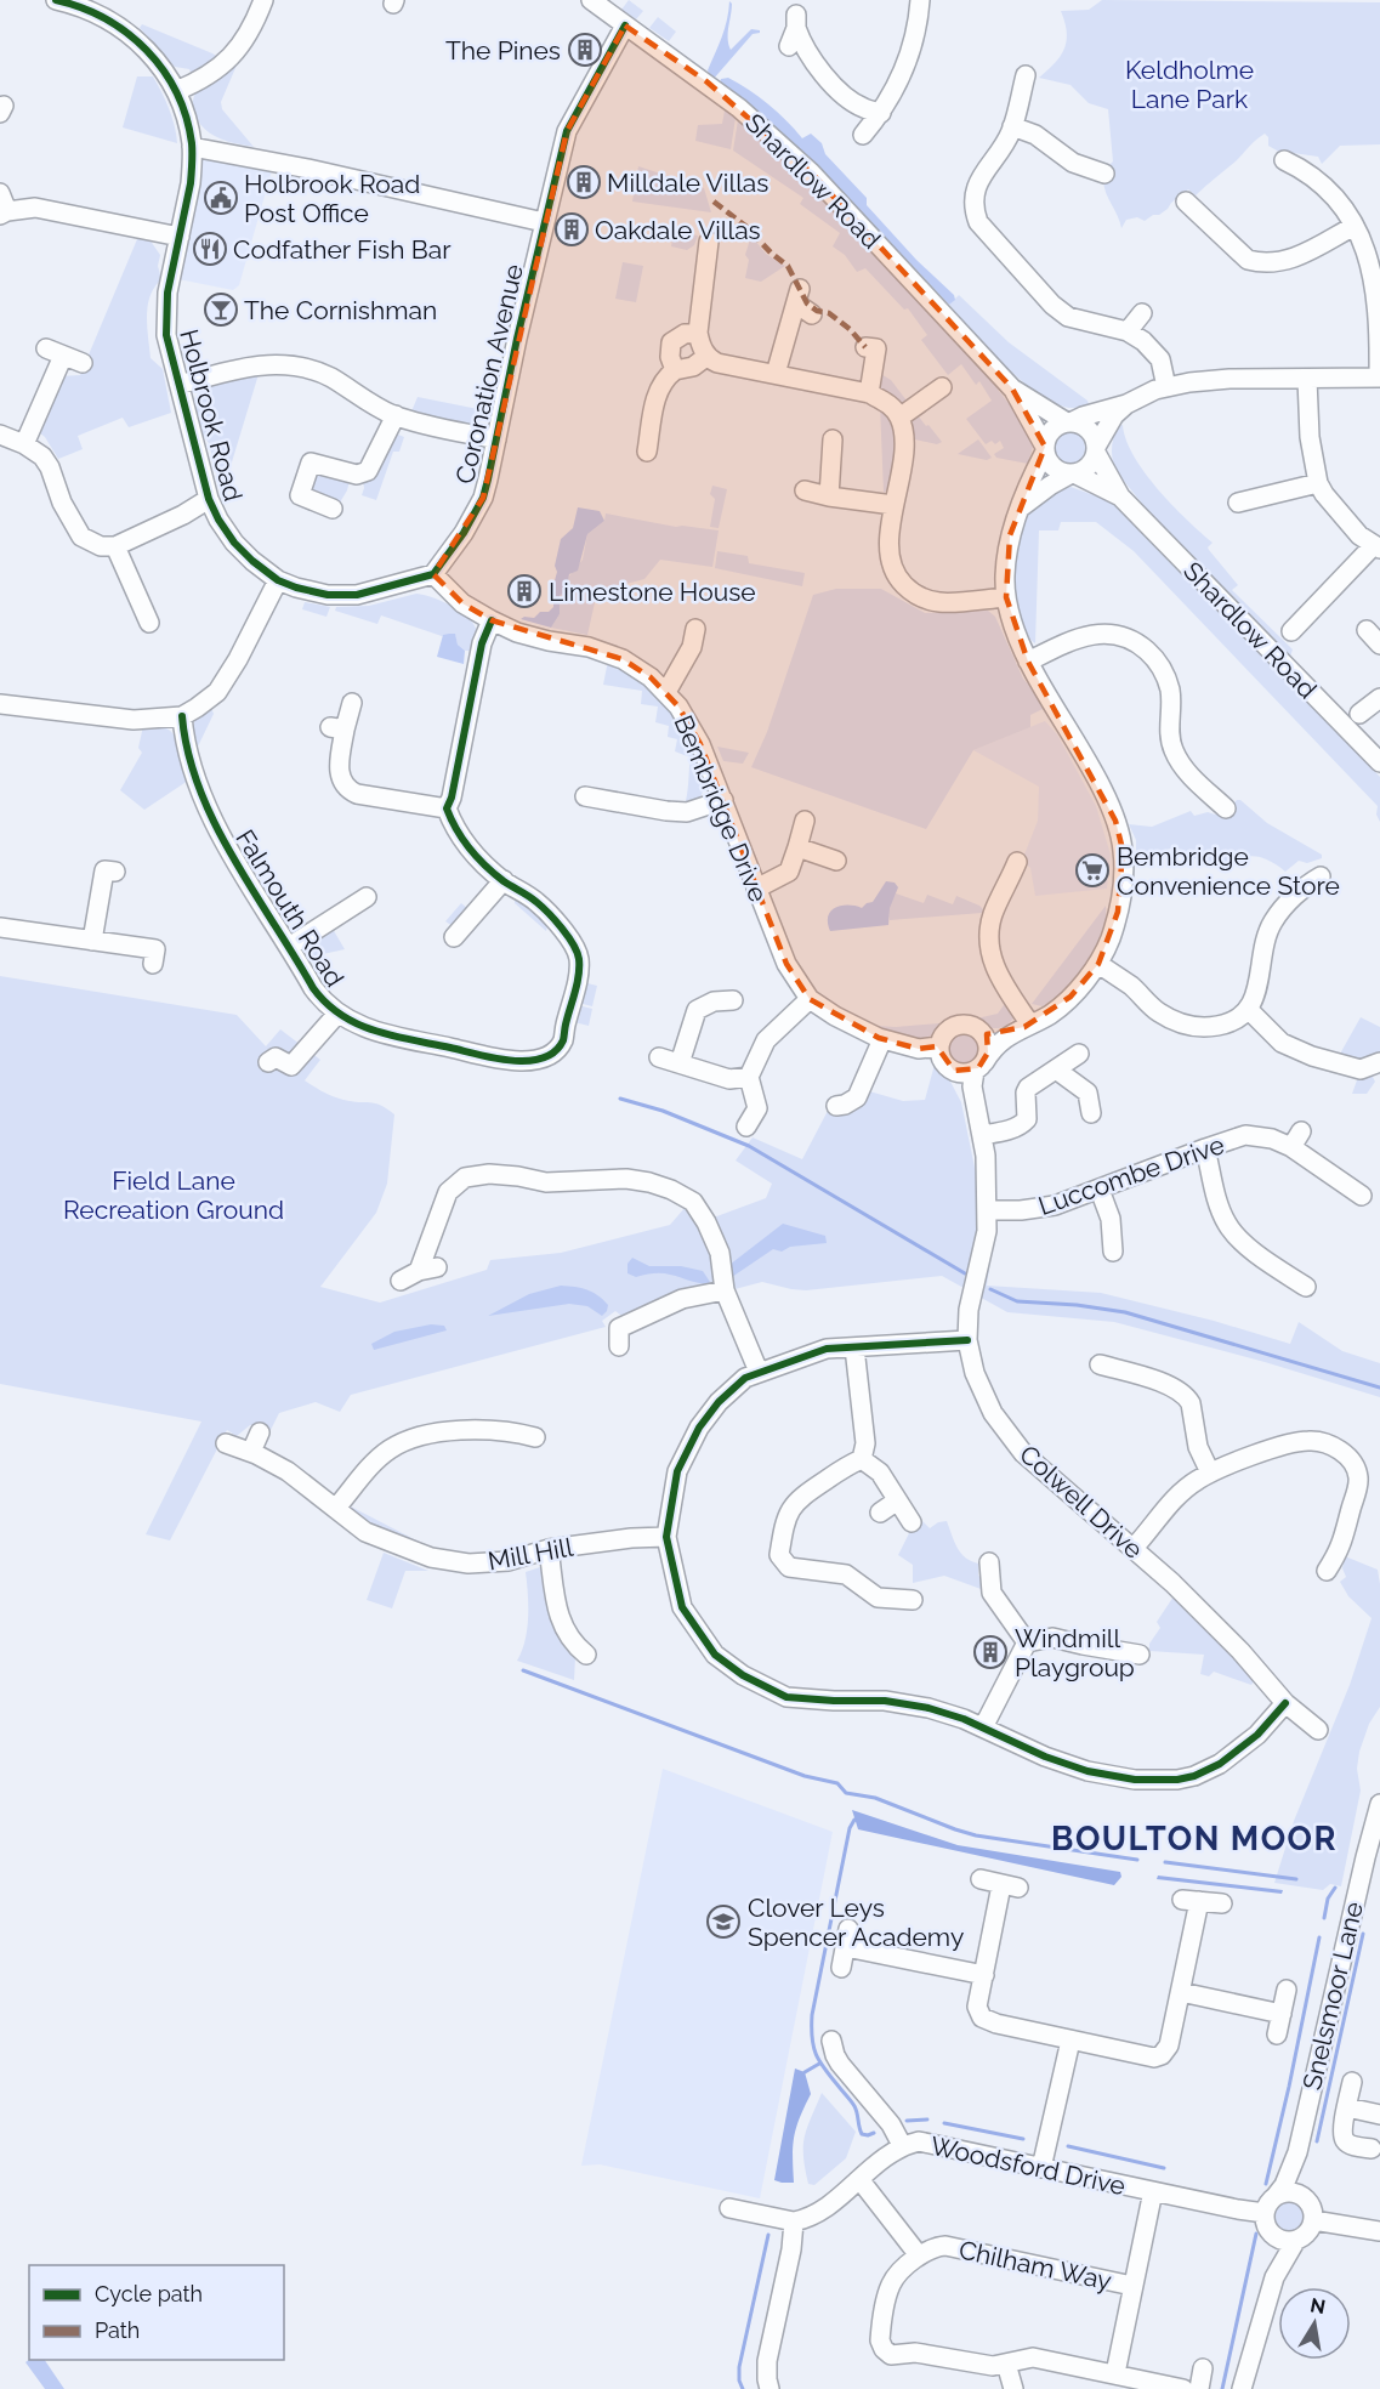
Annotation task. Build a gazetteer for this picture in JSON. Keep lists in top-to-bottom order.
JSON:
{
  "streets": {
    "street": [
      "Shardlow Road",
      "Coronation Avenue",
      "Holbrook Road",
      "Bembridge Drive",
      "Falmouth Road",
      "Luccombe Drive",
      "Colwell Drive",
      "Mill Hill",
      "Snelsmoor Lane",
      "Woodsford Drive",
      "Chilham Way"
    ]
  },
  "crossings": [
    ["Shardlow Road", "Coronation Avenue"],
    ["Coronation Avenue", "Bembridge Drive"],
    ["Bembridge Drive", "Colwell Drive"],
    ["Luccombe Drive", "Colwell Drive"],
    ["Snelsmoor Lane", "Woodsford Drive"]
  ],
  "districts": ["BOULTON MOOR"],
  "parks": ["Keldholme Lane Park", "Field Lane Recreation Ground"],
  "places": {
    "building": [
      "The Pines",
      "Milldale Villas",
      "Oakdale Villas",
      "Limestone House",
      "Windmill Playgroup"
    ],
    "public building": ["Holbrook Road Post Office"],
    "restaurant": ["Codfather Fish Bar"],
    "bar": ["The Cornishman"],
    "supermarket": ["Bembridge Convenience Store"],
    "school or university": ["Clover Leys Spencer Academy"]
  },
  "legend": ["Cycle path", "Path"],
  "north": "top"
}
